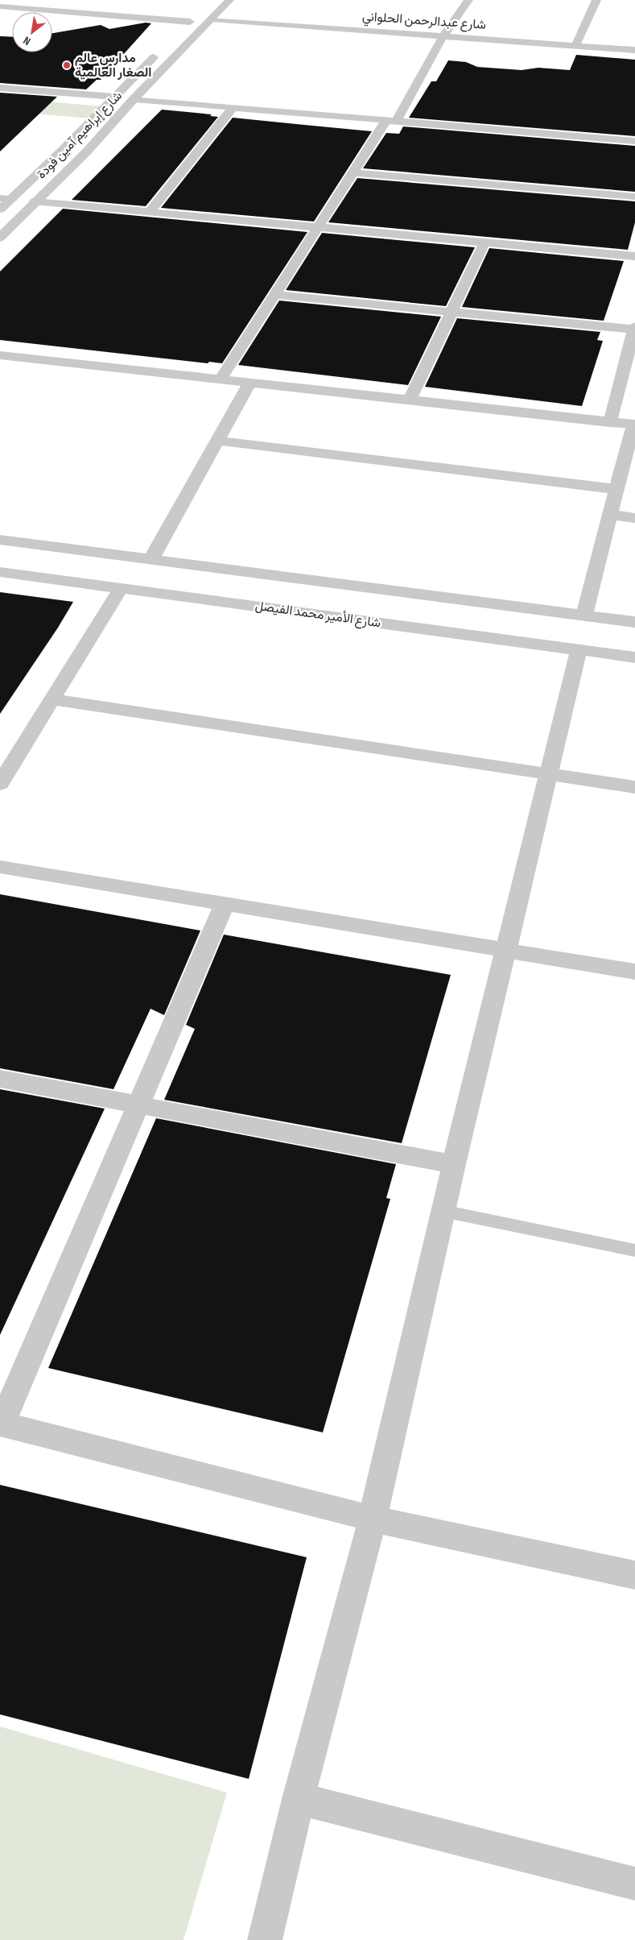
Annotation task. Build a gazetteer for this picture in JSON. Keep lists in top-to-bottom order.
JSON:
{
  "streets": {
    "street": ["شارع عبدالرحمن الحلواني", "شارع إبراهيم آمين فودة", "شارع الأمير محمد الفيصل"]
  },
  "crossings": [
    ["شارع عبدالرحمن الحلواني", "شارع إبراهيم آمين فودة"]
  ],
  "places": ["مدارس عالم الصغار العالمية"],
  "north": "bottom left"
}
